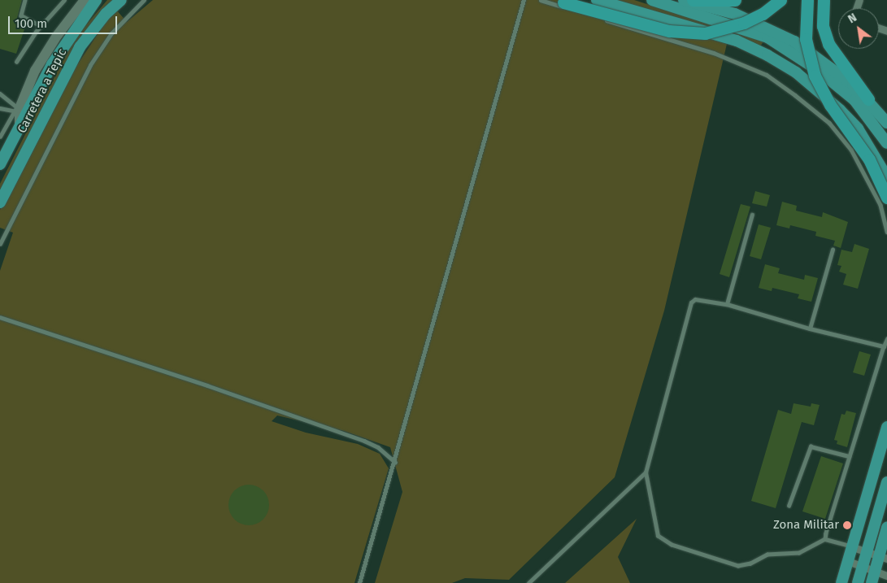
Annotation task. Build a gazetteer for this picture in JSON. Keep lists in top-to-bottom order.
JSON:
{
  "streets": {
    "highway": ["Carretera a Tepic"]
  },
  "places": ["Zona Militar"],
  "scale_bar": "100 m",
  "north": "top left"
}
